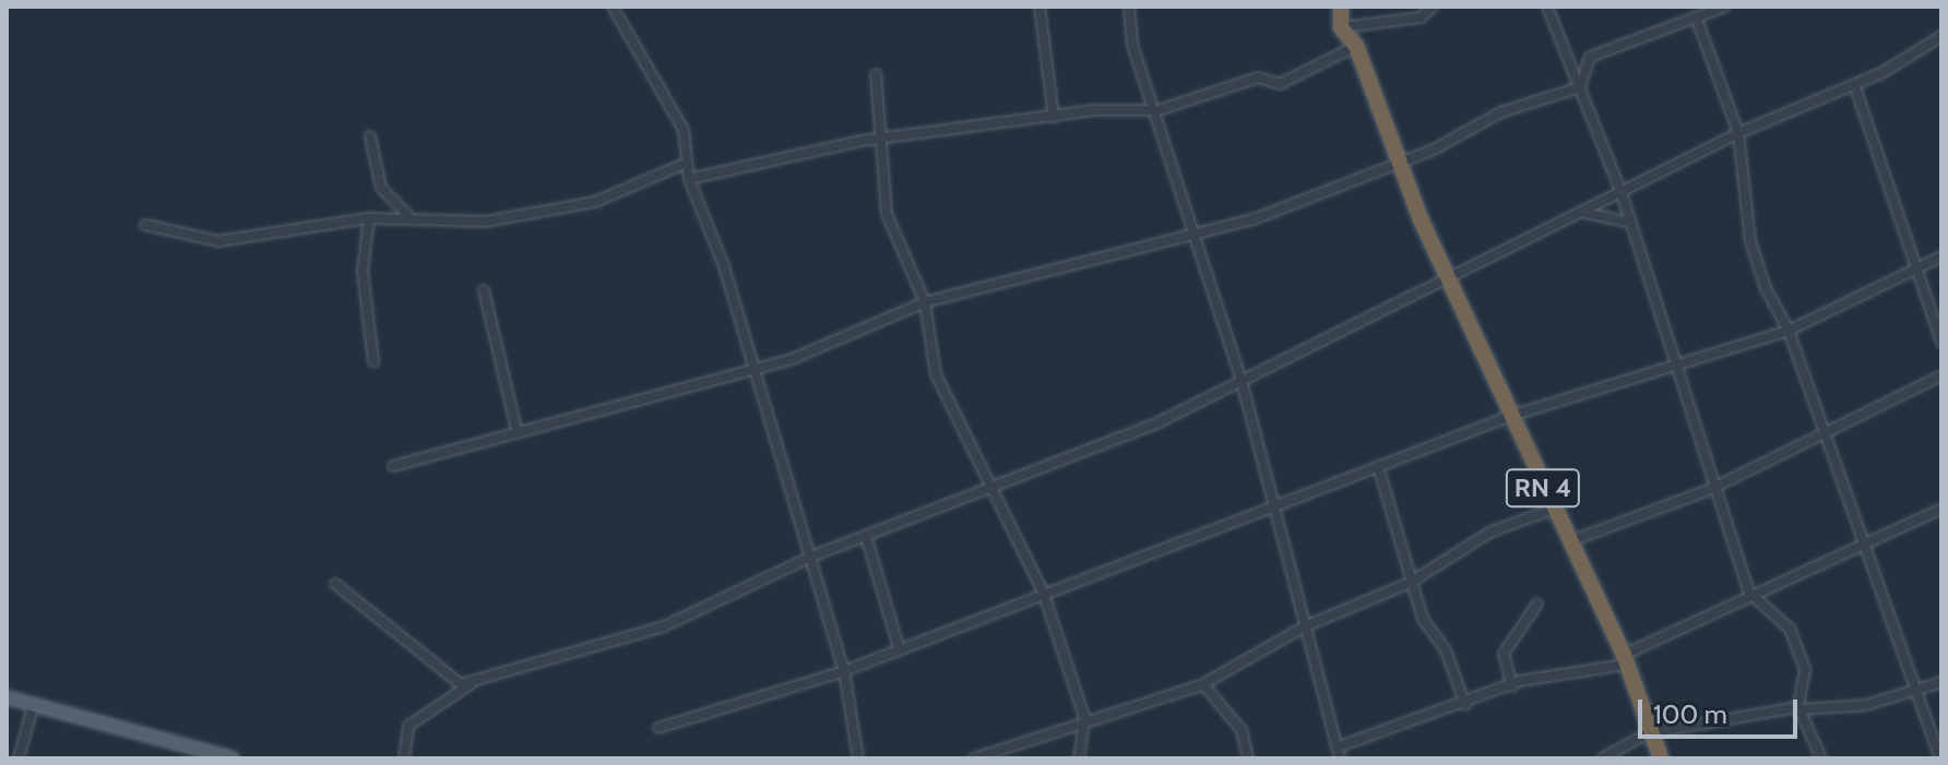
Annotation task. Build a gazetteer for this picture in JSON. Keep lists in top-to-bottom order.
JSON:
{
  "streets": {
    "highway": ["RN 4"]
  },
  "scale_bar": "100 m"
}
